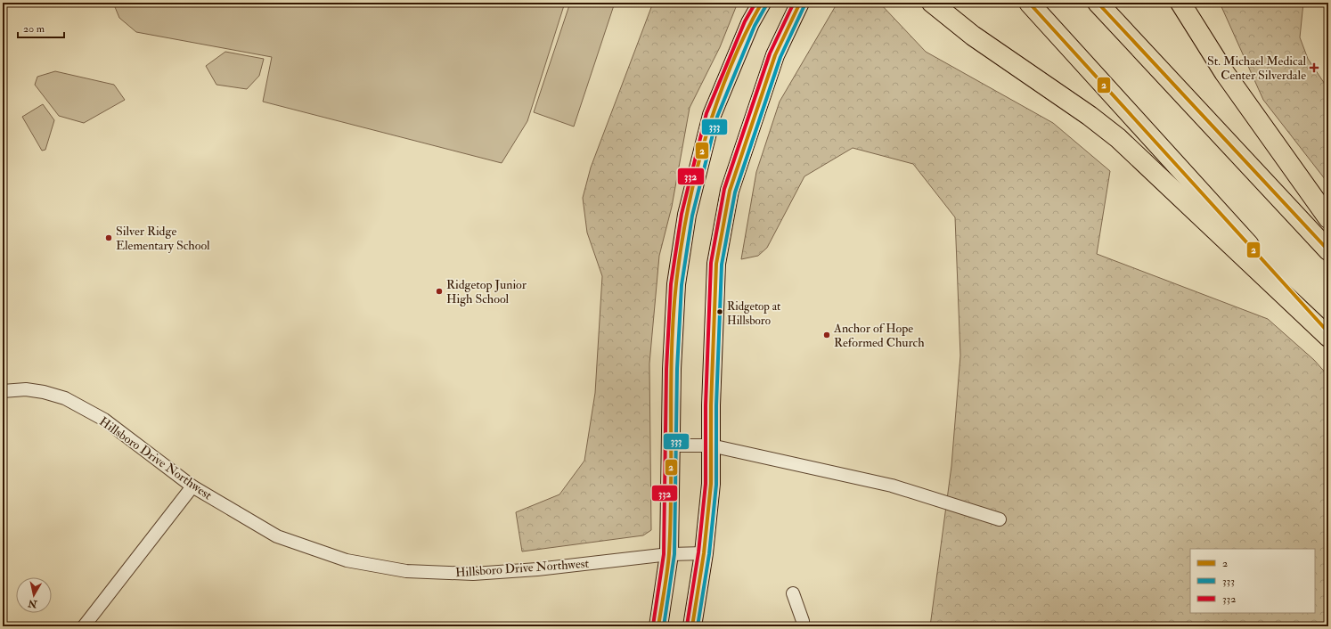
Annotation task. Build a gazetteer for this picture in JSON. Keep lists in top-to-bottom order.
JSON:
{
  "streets": {
    "street": ["Hillsboro Drive Northwest"]
  },
  "places": {
    "health": ["St. Michael Medical Center Silverdale"],
    "other": [
      "Silver Ridge Elementary School",
      "Ridgetop Junior High School",
      "Ridgetop at Hillsboro",
      "Anchor of Hope Reformed Church"
    ]
  },
  "lines": ["transit line 2", "transit line 332", "transit line 333"],
  "legend": ["2", "333", "332"],
  "scale_bar": "20 m",
  "north": "bottom"
}
